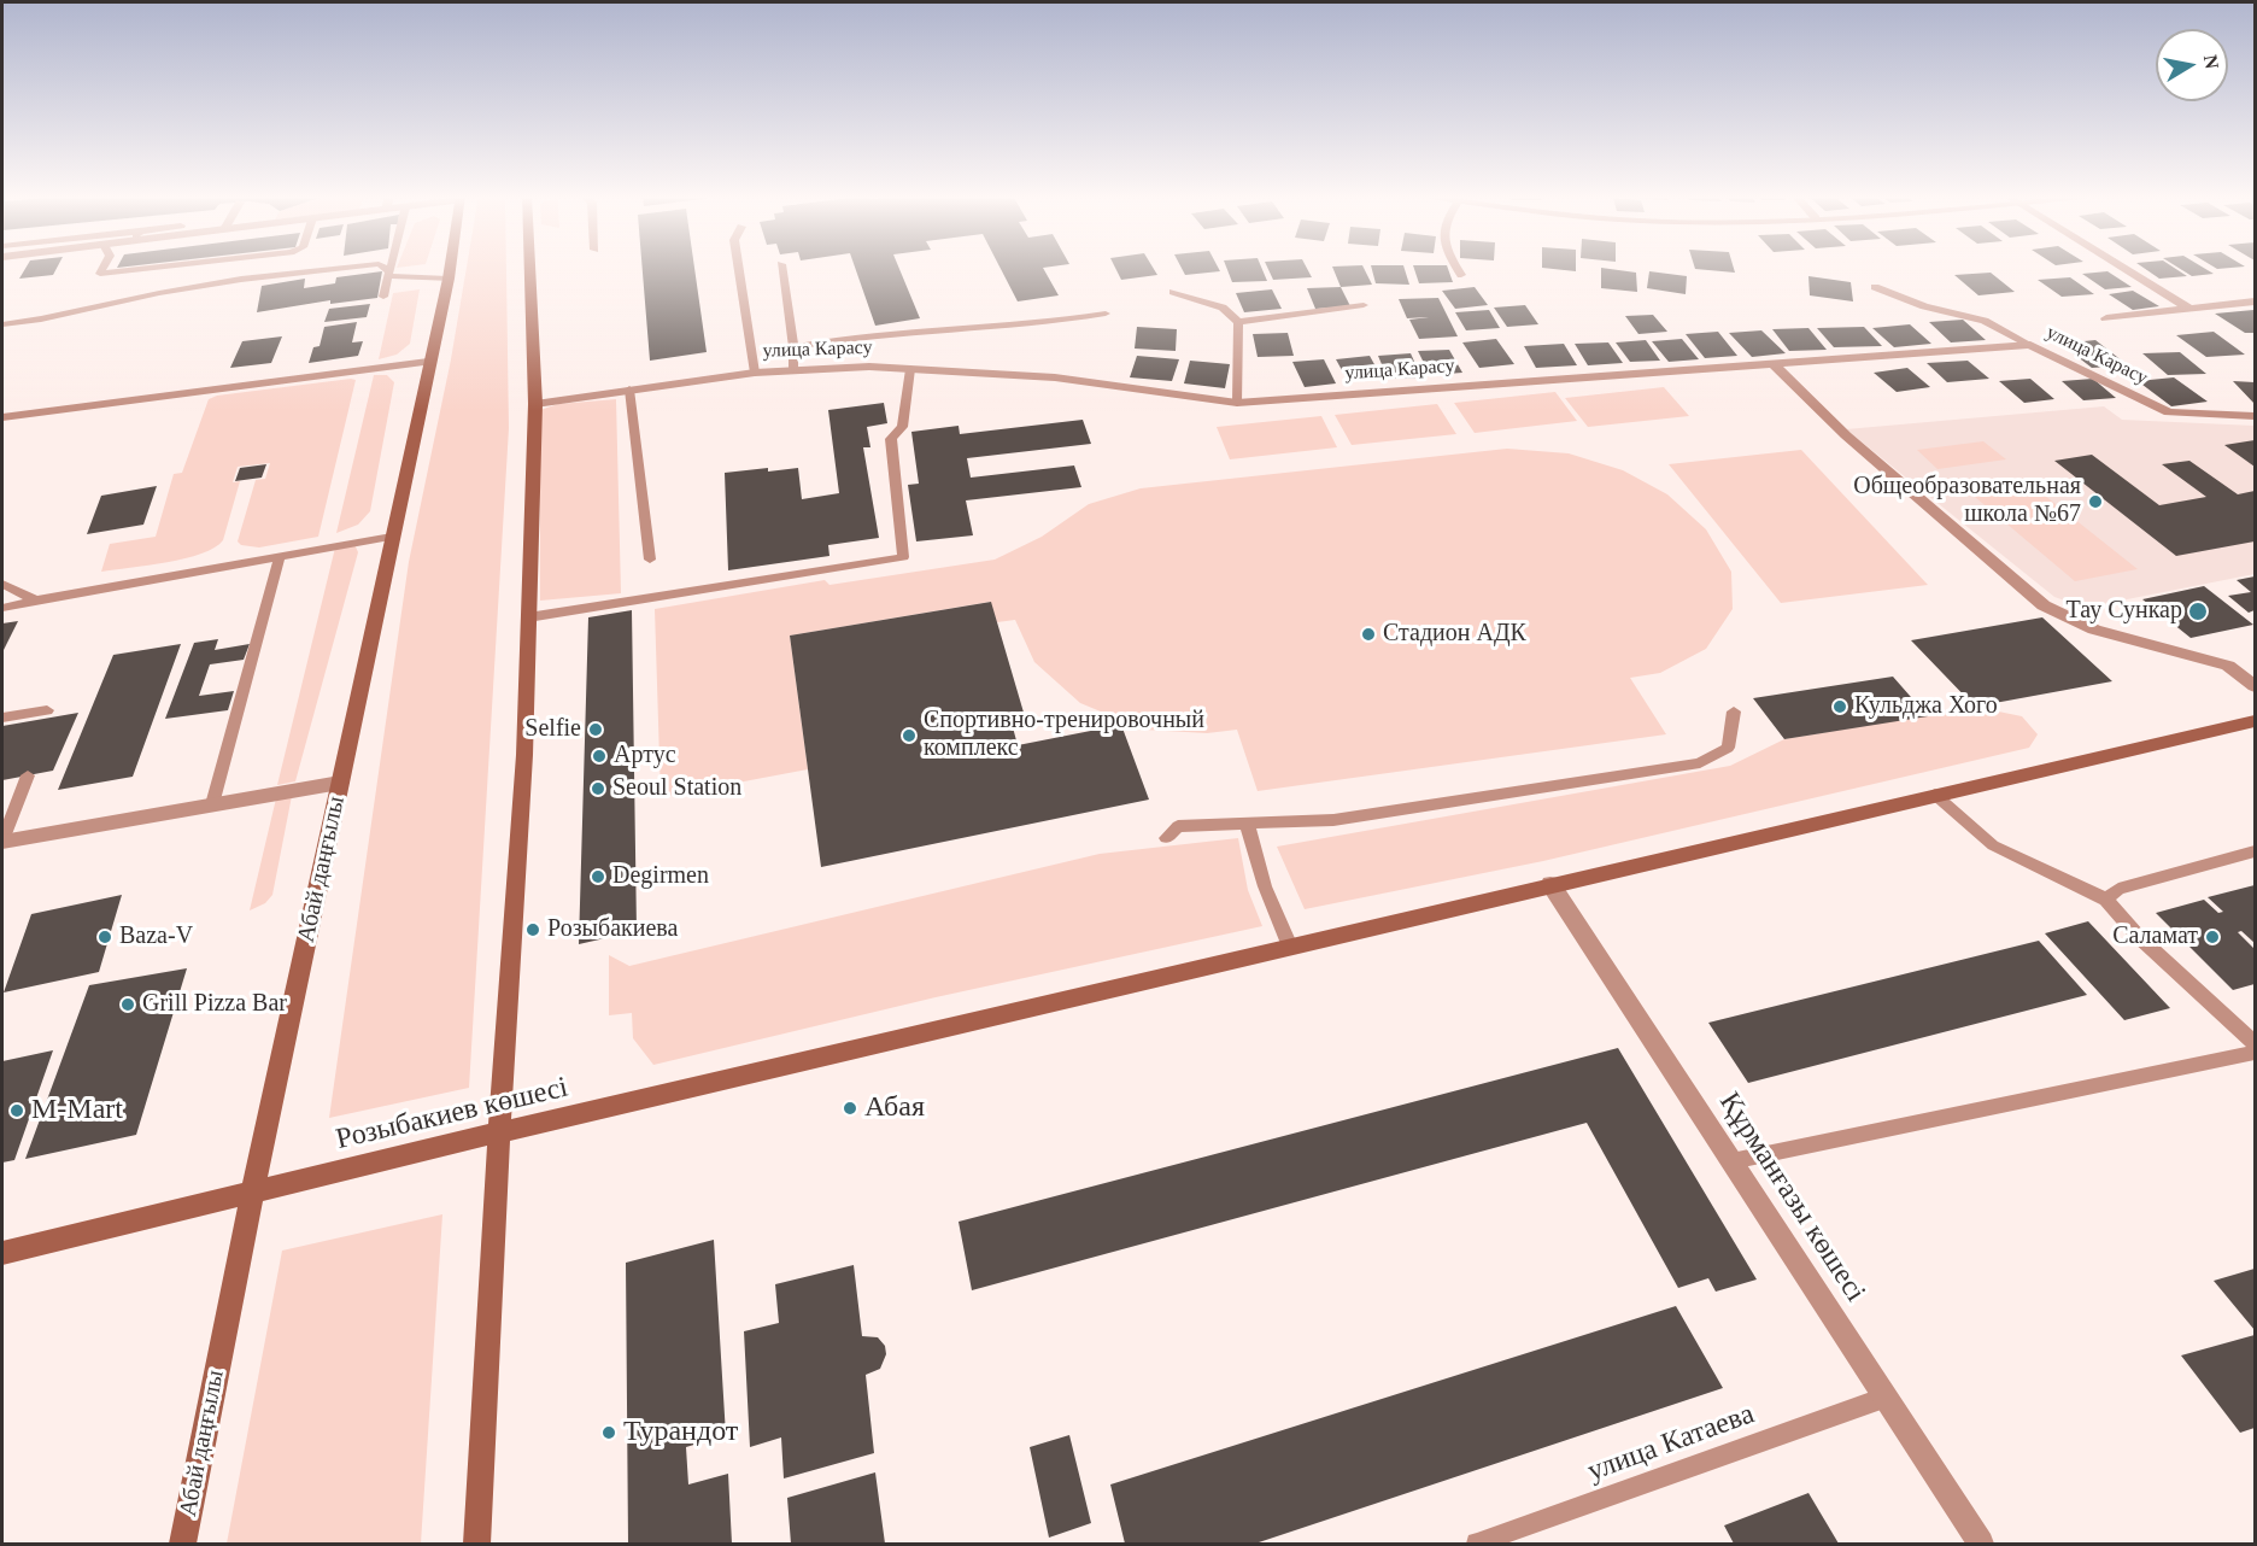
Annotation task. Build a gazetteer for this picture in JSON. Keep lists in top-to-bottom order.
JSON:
{
  "streets": {
    "main road": ["Абай даңғылы", "Розыбакиев көшесі"],
    "street": ["улица Карасу", "Құрманғазы көшесі"],
    "lane": ["улица Катаева"]
  },
  "crossings": [
    ["Абай даңғылы", "Розыбакиев көшесі"],
    ["Розыбакиев көшесі", "Құрманғазы көшесі"],
    ["Құрманғазы көшесі", "улица Катаева"]
  ],
  "places": [
    "Общеобразовательная школа №67",
    "Тау Сункар",
    "Стадион АДК",
    "Кульджа Хого",
    "Selfie",
    "Спортивно-тренировочный комплекс",
    "Артус",
    "Seoul Station",
    "Degirmen",
    "Розыбакиева",
    "Baza-V",
    "Саламат",
    "Grill Pizza Bar",
    "Абая",
    "M-Mart",
    "Турандот"
  ],
  "north": "right"
}
